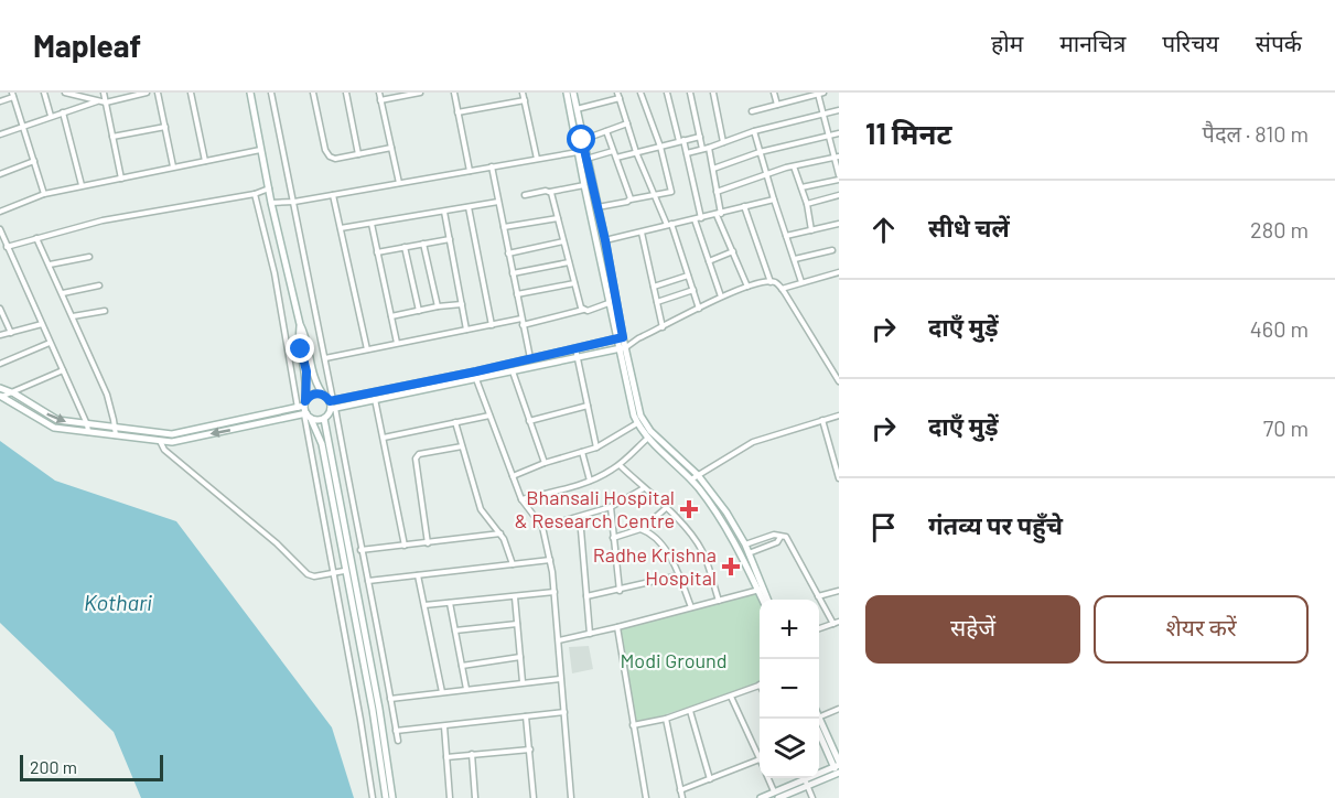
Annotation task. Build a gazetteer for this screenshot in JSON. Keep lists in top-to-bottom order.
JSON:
{
  "water": ["Kothari"],
  "parks": ["Modi Ground"],
  "places": {
    "health": ["Bhansali Hospital & Research Centre", "Radhe Krishna Hospital"]
  },
  "scale_bar": "200 m",
  "page": {
    "header": "Mapleaf",
    "nav": [
      "होम",
      "मानचित्र",
      "परिचय",
      "संपर्क"
    ],
    "heading": ["11 मिनट", "पैदल · 810 m"],
    "list": [
      ["सीधे चलें", "280 m"],
      ["दाएँ मुड़ें", "460 m"],
      ["दाएँ मुड़ें", "70 m"],
      "गंतव्य पर पहुँचे"
    ],
    "buttons": ["सहेजें", "शेयर करें"],
    "map_buttons": ["+", "−"],
    "scale": "200 m"
  }
}
